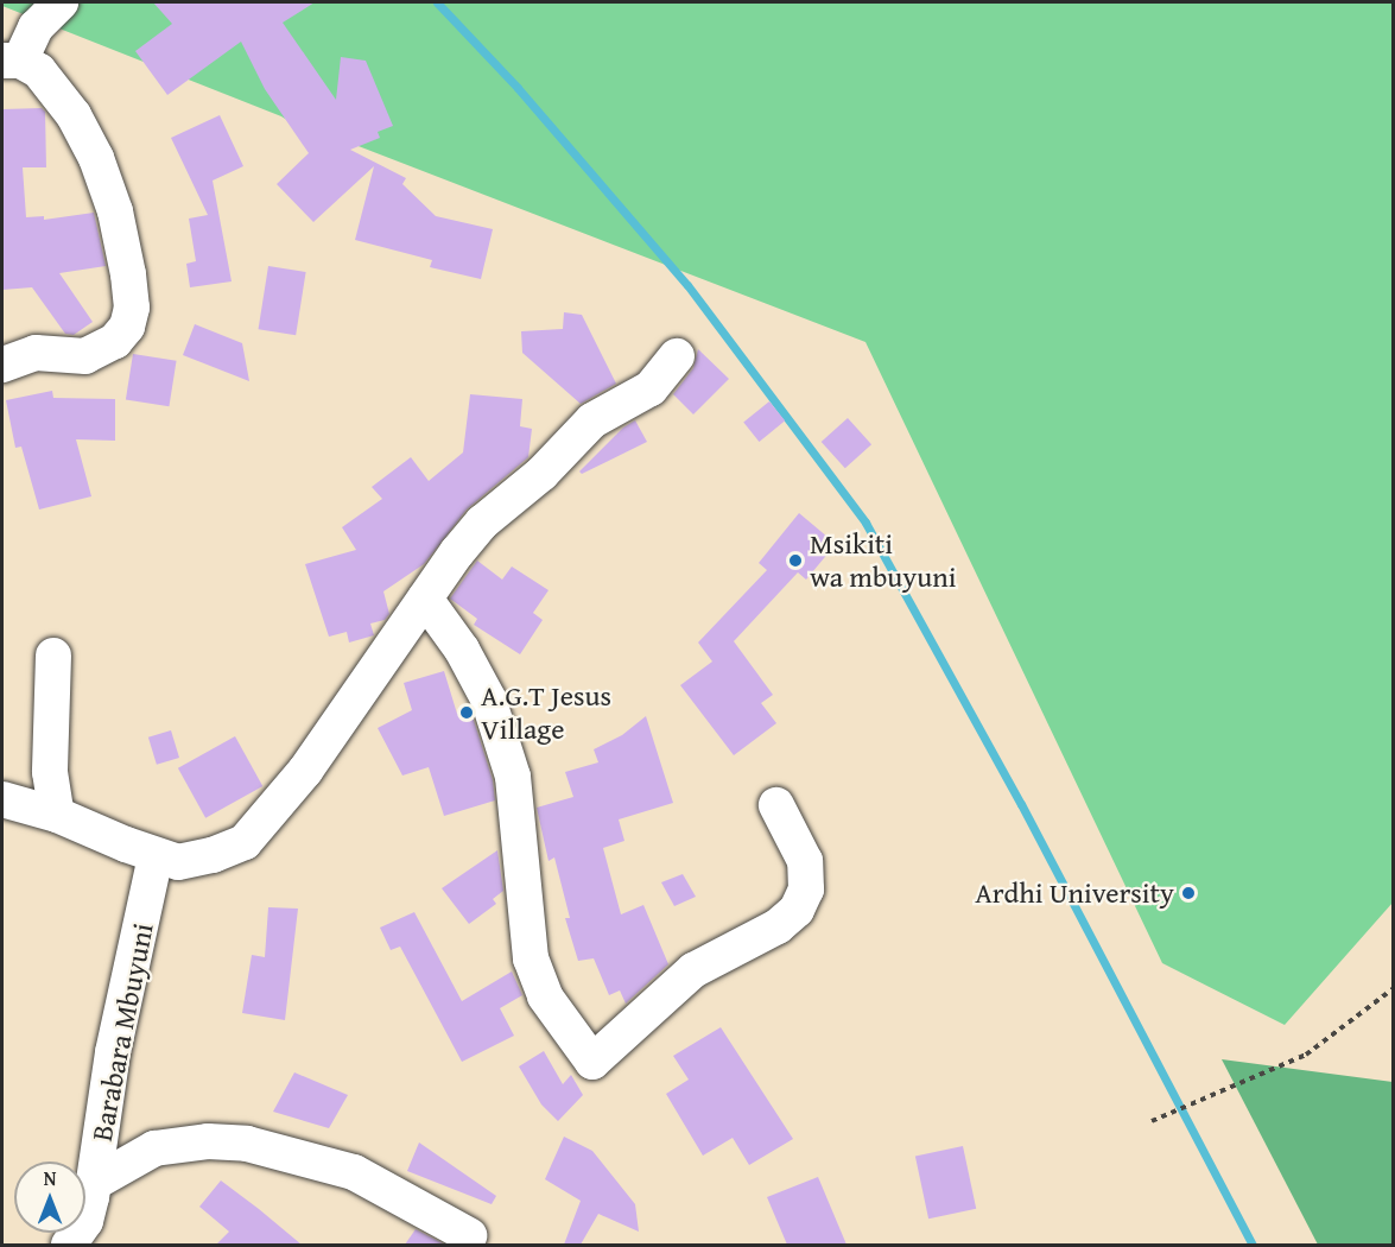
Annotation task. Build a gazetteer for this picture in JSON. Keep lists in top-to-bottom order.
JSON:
{
  "streets": {
    "street": ["Barabara Mbuyuni"]
  },
  "places": ["Msikiti wa mbuyuni", "A.G.T Jesus Village", "Ardhi University"],
  "north": "top"
}
